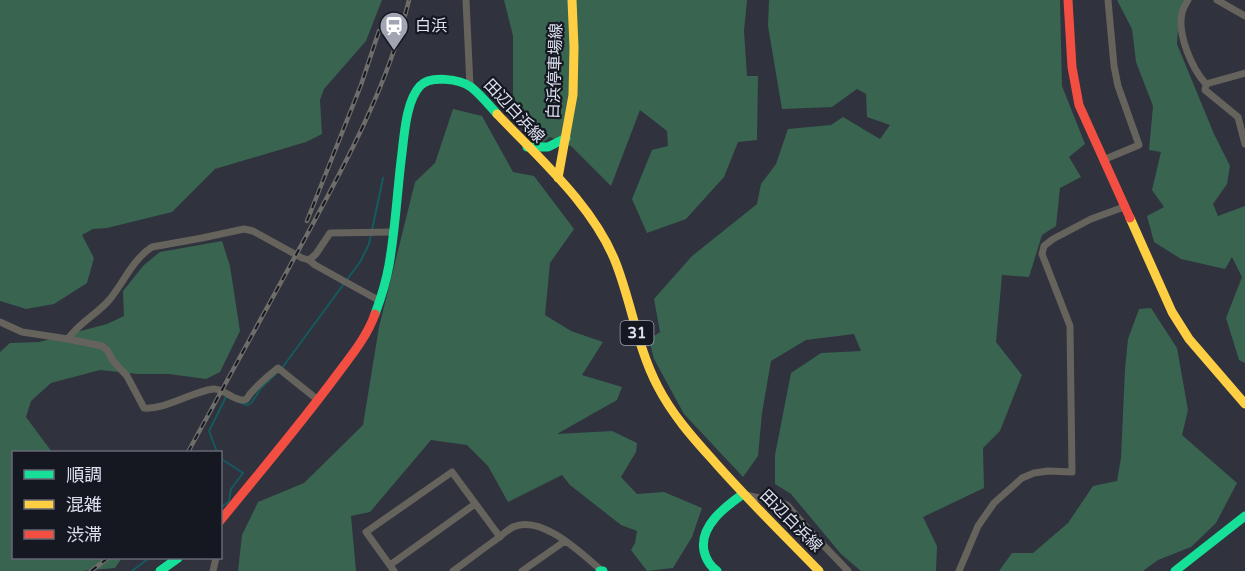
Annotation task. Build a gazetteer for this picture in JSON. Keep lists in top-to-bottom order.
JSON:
{
  "streets": {
    "main road": ["白浜停車場線", "田辺白浜線", "31"]
  },
  "crossings": [
    ["白浜停車場線", "田辺白浜線"]
  ],
  "places": {
    "station": ["白浜"]
  },
  "legend": ["順調", "混雑", "渋滞"]
}
